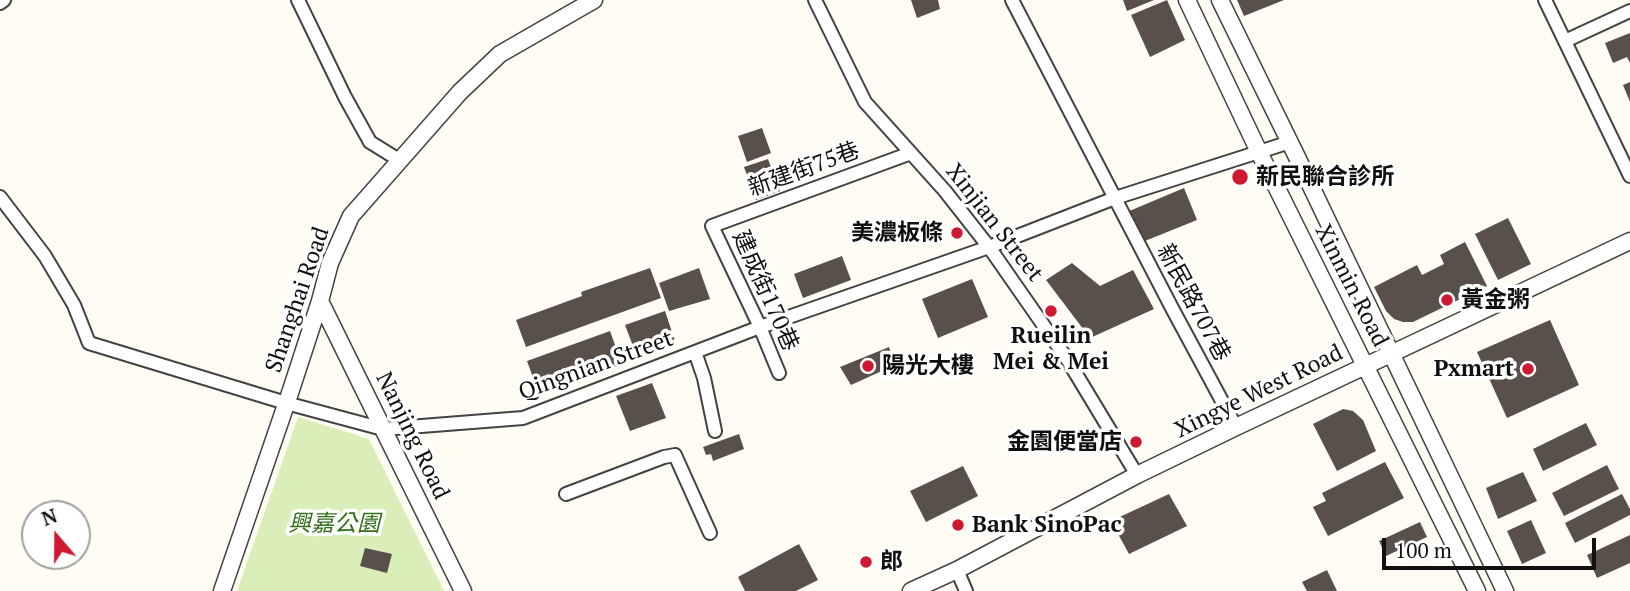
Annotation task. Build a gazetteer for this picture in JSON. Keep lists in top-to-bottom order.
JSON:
{
  "streets": {
    "street": [
      "新建街75巷",
      "Xinjian Street",
      "Xinmin Road",
      "建成街170巷",
      "Shanghai Road",
      "新民路707巷",
      "Qingnian Street",
      "Xingye West Road",
      "Nanjing Road"
    ]
  },
  "crossings": [
    ["新建街75巷", "Xinjian Street"],
    ["新建街75巷", "建成街170巷"],
    ["Xinjian Street", "Qingnian Street"],
    ["Xinjian Street", "Xingye West Road"],
    ["Xinmin Road", "Xingye West Road"],
    ["建成街170巷", "Qingnian Street"],
    ["Shanghai Road", "Qingnian Street"],
    ["Shanghai Road", "Nanjing Road"],
    ["新民路707巷", "Xingye West Road"],
    ["Qingnian Street", "Nanjing Road"]
  ],
  "parks": ["興嘉公園"],
  "places": [
    "新民聯合診所",
    "美濃板條",
    "黃金粥",
    "Rueilin Mei & Mei",
    "陽光大樓",
    "Pxmart",
    "金園便當店",
    "Bank SinoPac",
    "郎"
  ],
  "scale_bar": "100 m",
  "north": "top"
}
